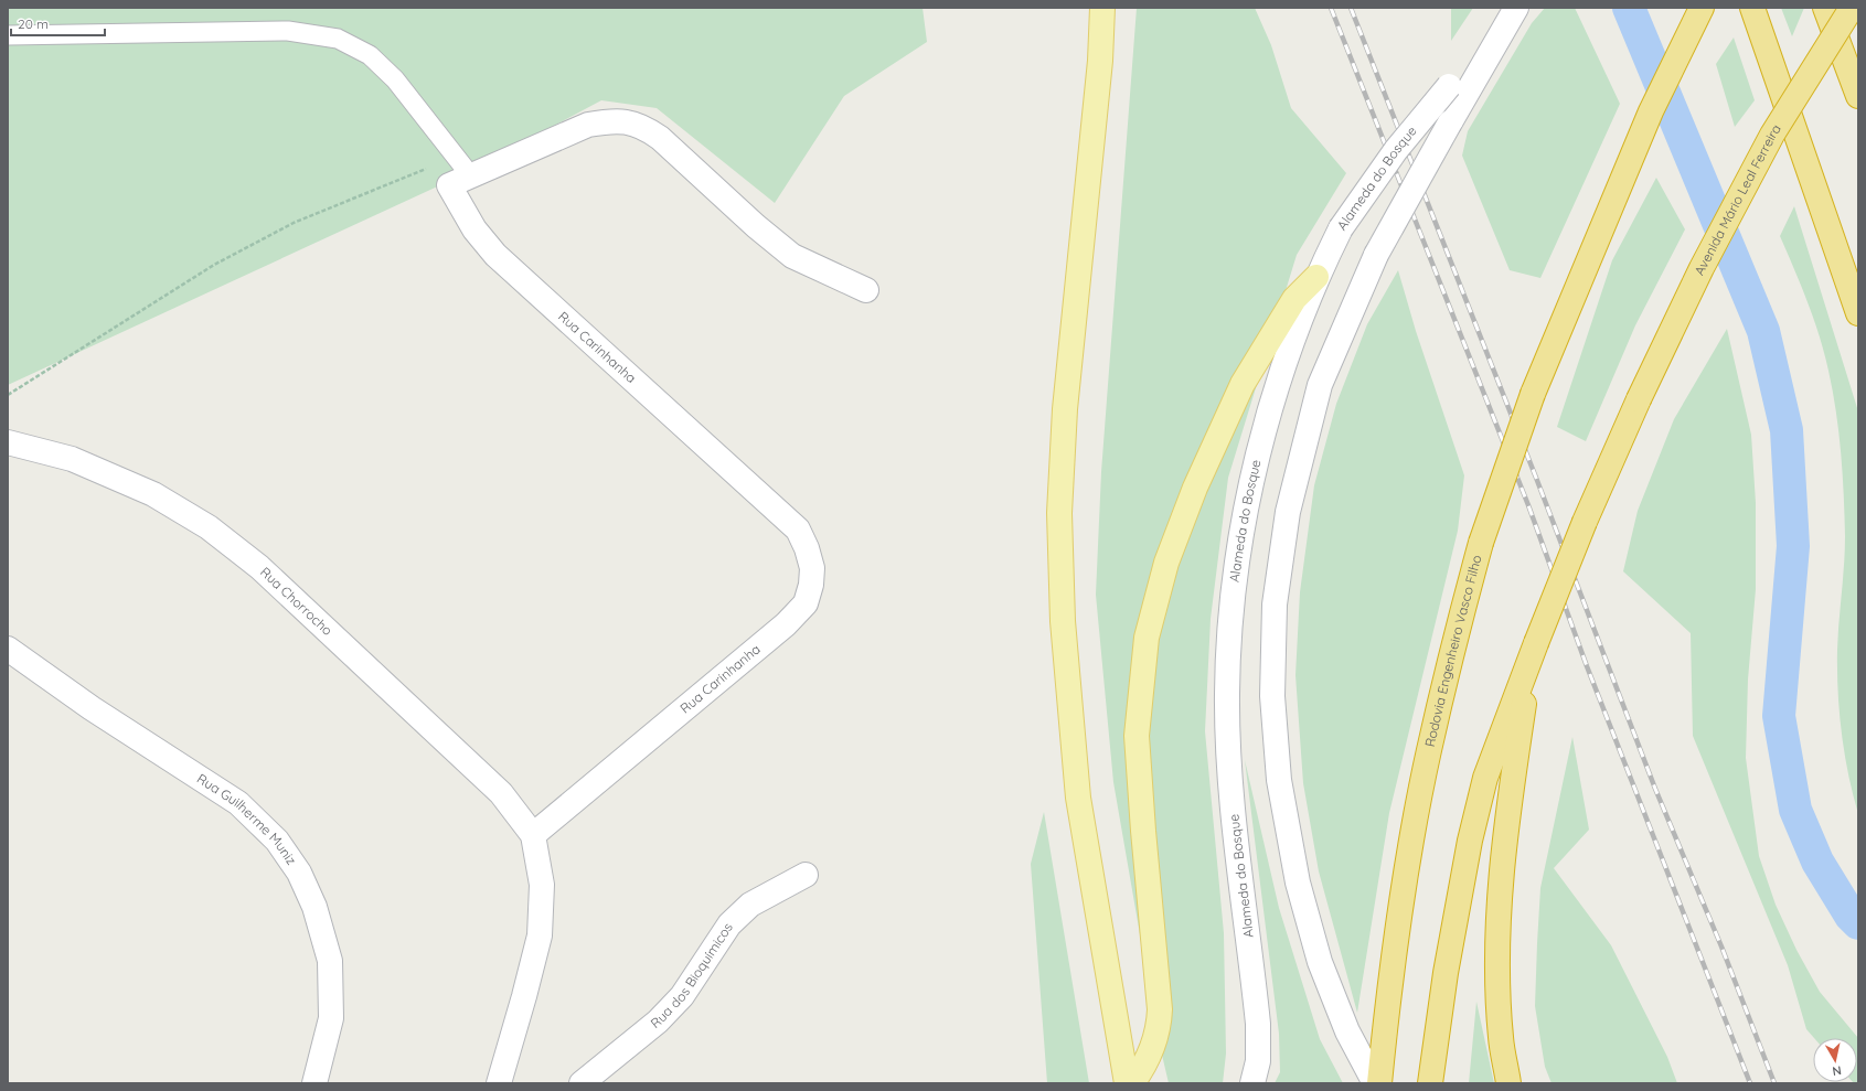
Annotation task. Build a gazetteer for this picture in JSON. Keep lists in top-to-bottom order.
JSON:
{
  "streets": {
    "highway": ["Avenida Mário Leal Ferreira", "Rodovia Engenheiro Vasco Filho"],
    "street": [
      "Alameda do Bosque",
      "Rua Carinhanha",
      "Rua Chorrocho",
      "Rua Guilherme Muniz",
      "Rua dos Bioquímicos"
    ]
  },
  "crossings": [
    ["Rua Carinhanha", "Rua Chorrocho"]
  ],
  "scale_bar": "20 m",
  "north": "bottom"
}
